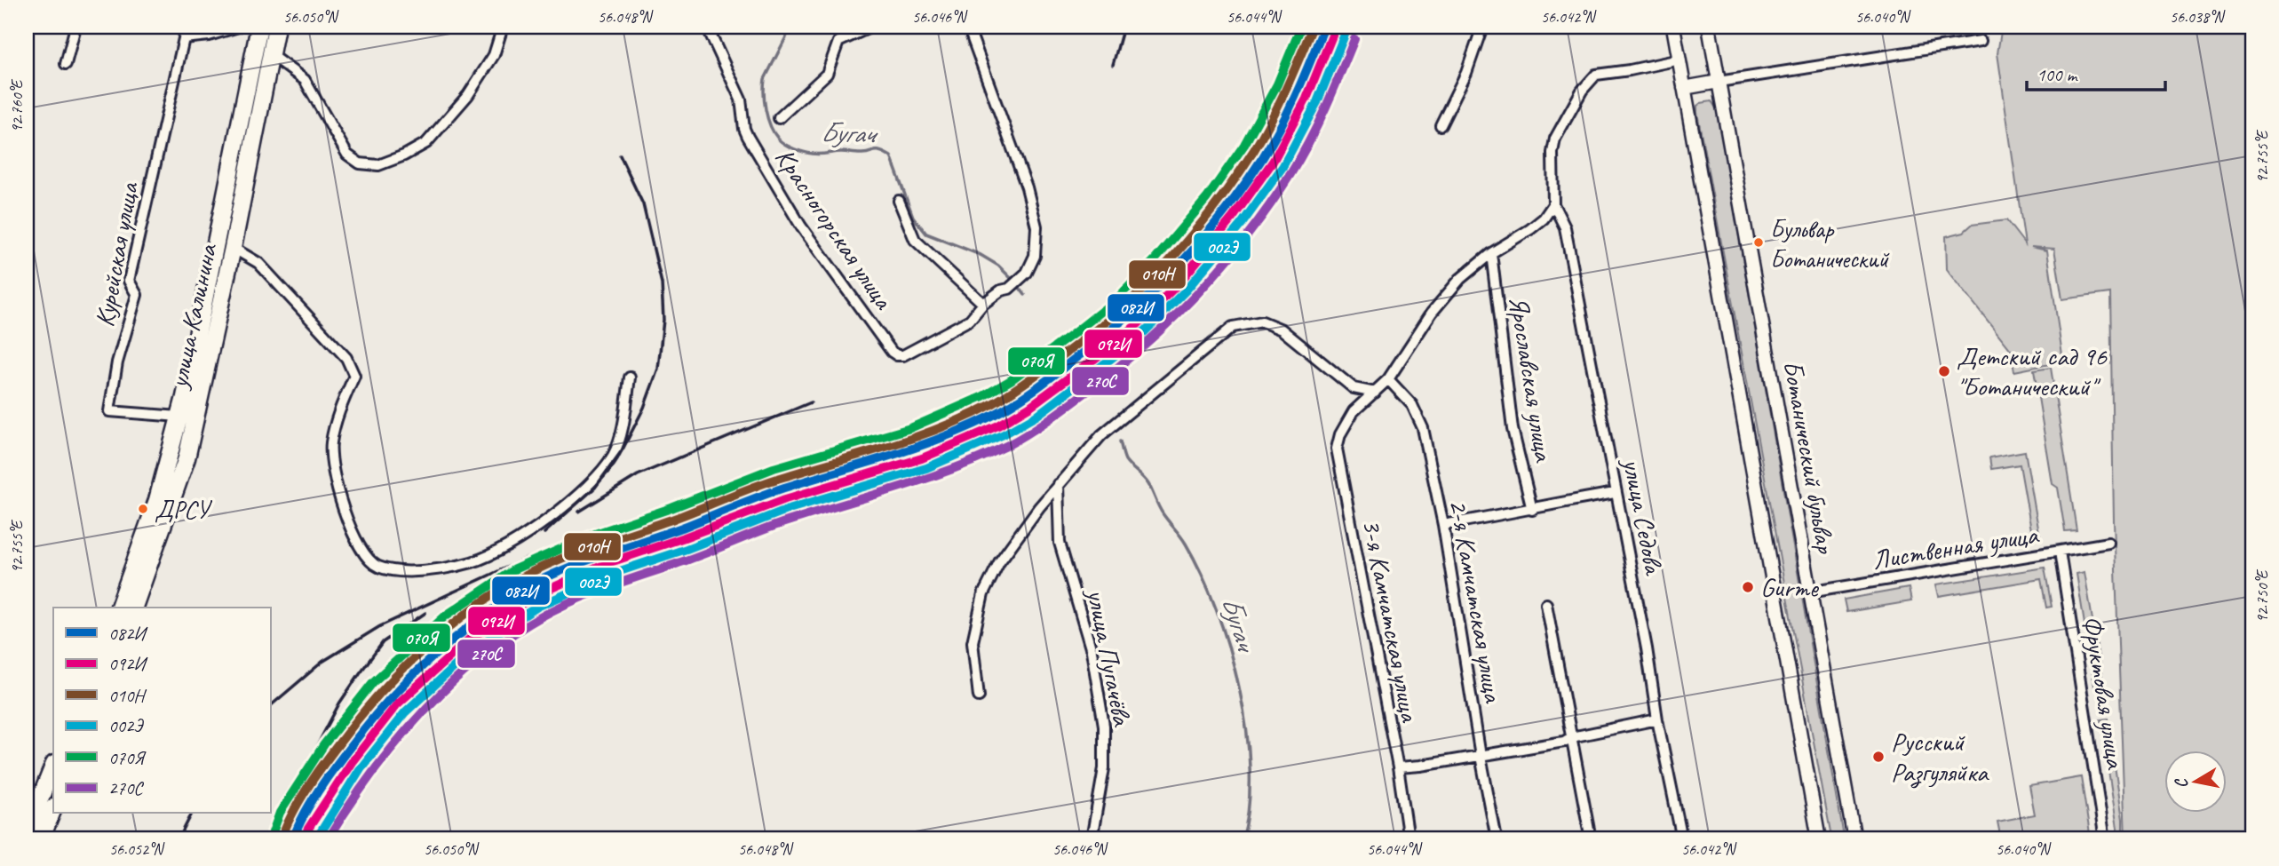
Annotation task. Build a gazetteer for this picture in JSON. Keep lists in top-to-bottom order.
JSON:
{
  "streets": {
    "main road": ["улица Калинина"],
    "street": [
      "Красногорская улица",
      "Курейская улица",
      "Ярославская улица",
      "Ботанический бульвар",
      "улица Седова",
      "Лиственная улица",
      "2-я Камчатская улица",
      "3-я Камчатская улица",
      "улица Пугачёва",
      "Фруктовая улица"
    ]
  },
  "crossings": [
    ["Курейская улица", "улица Калинина"],
    ["Ботанический бульвар", "Лиственная улица"],
    ["Лиственная улица", "Фруктовая улица"]
  ],
  "water": ["Бугач"],
  "places": [
    "Бульвар Ботанический",
    "Детский сад 96 \"Ботанический\"",
    "ДРСУ",
    "Gurme",
    "Русский Разгуляйка"
  ],
  "lines": [
    "transit line 082И",
    "transit line 010Н",
    "transit line 070Я",
    "transit line 092И",
    "transit line 002Э",
    "transit line 270С"
  ],
  "legend": [
    "082И",
    "092И",
    "010Н",
    "002Э",
    "070Я",
    "270С"
  ],
  "scale_bar": "100 m",
  "north": "left",
  "coordinates": [
    "56.050°N",
    "56.048°N",
    "56.046°N",
    "56.044°N",
    "56.042°N",
    "56.040°N",
    "56.038°N",
    "92.760°E",
    "92.755°E",
    "92.750°E",
    "56.052°N"
  ]
}
